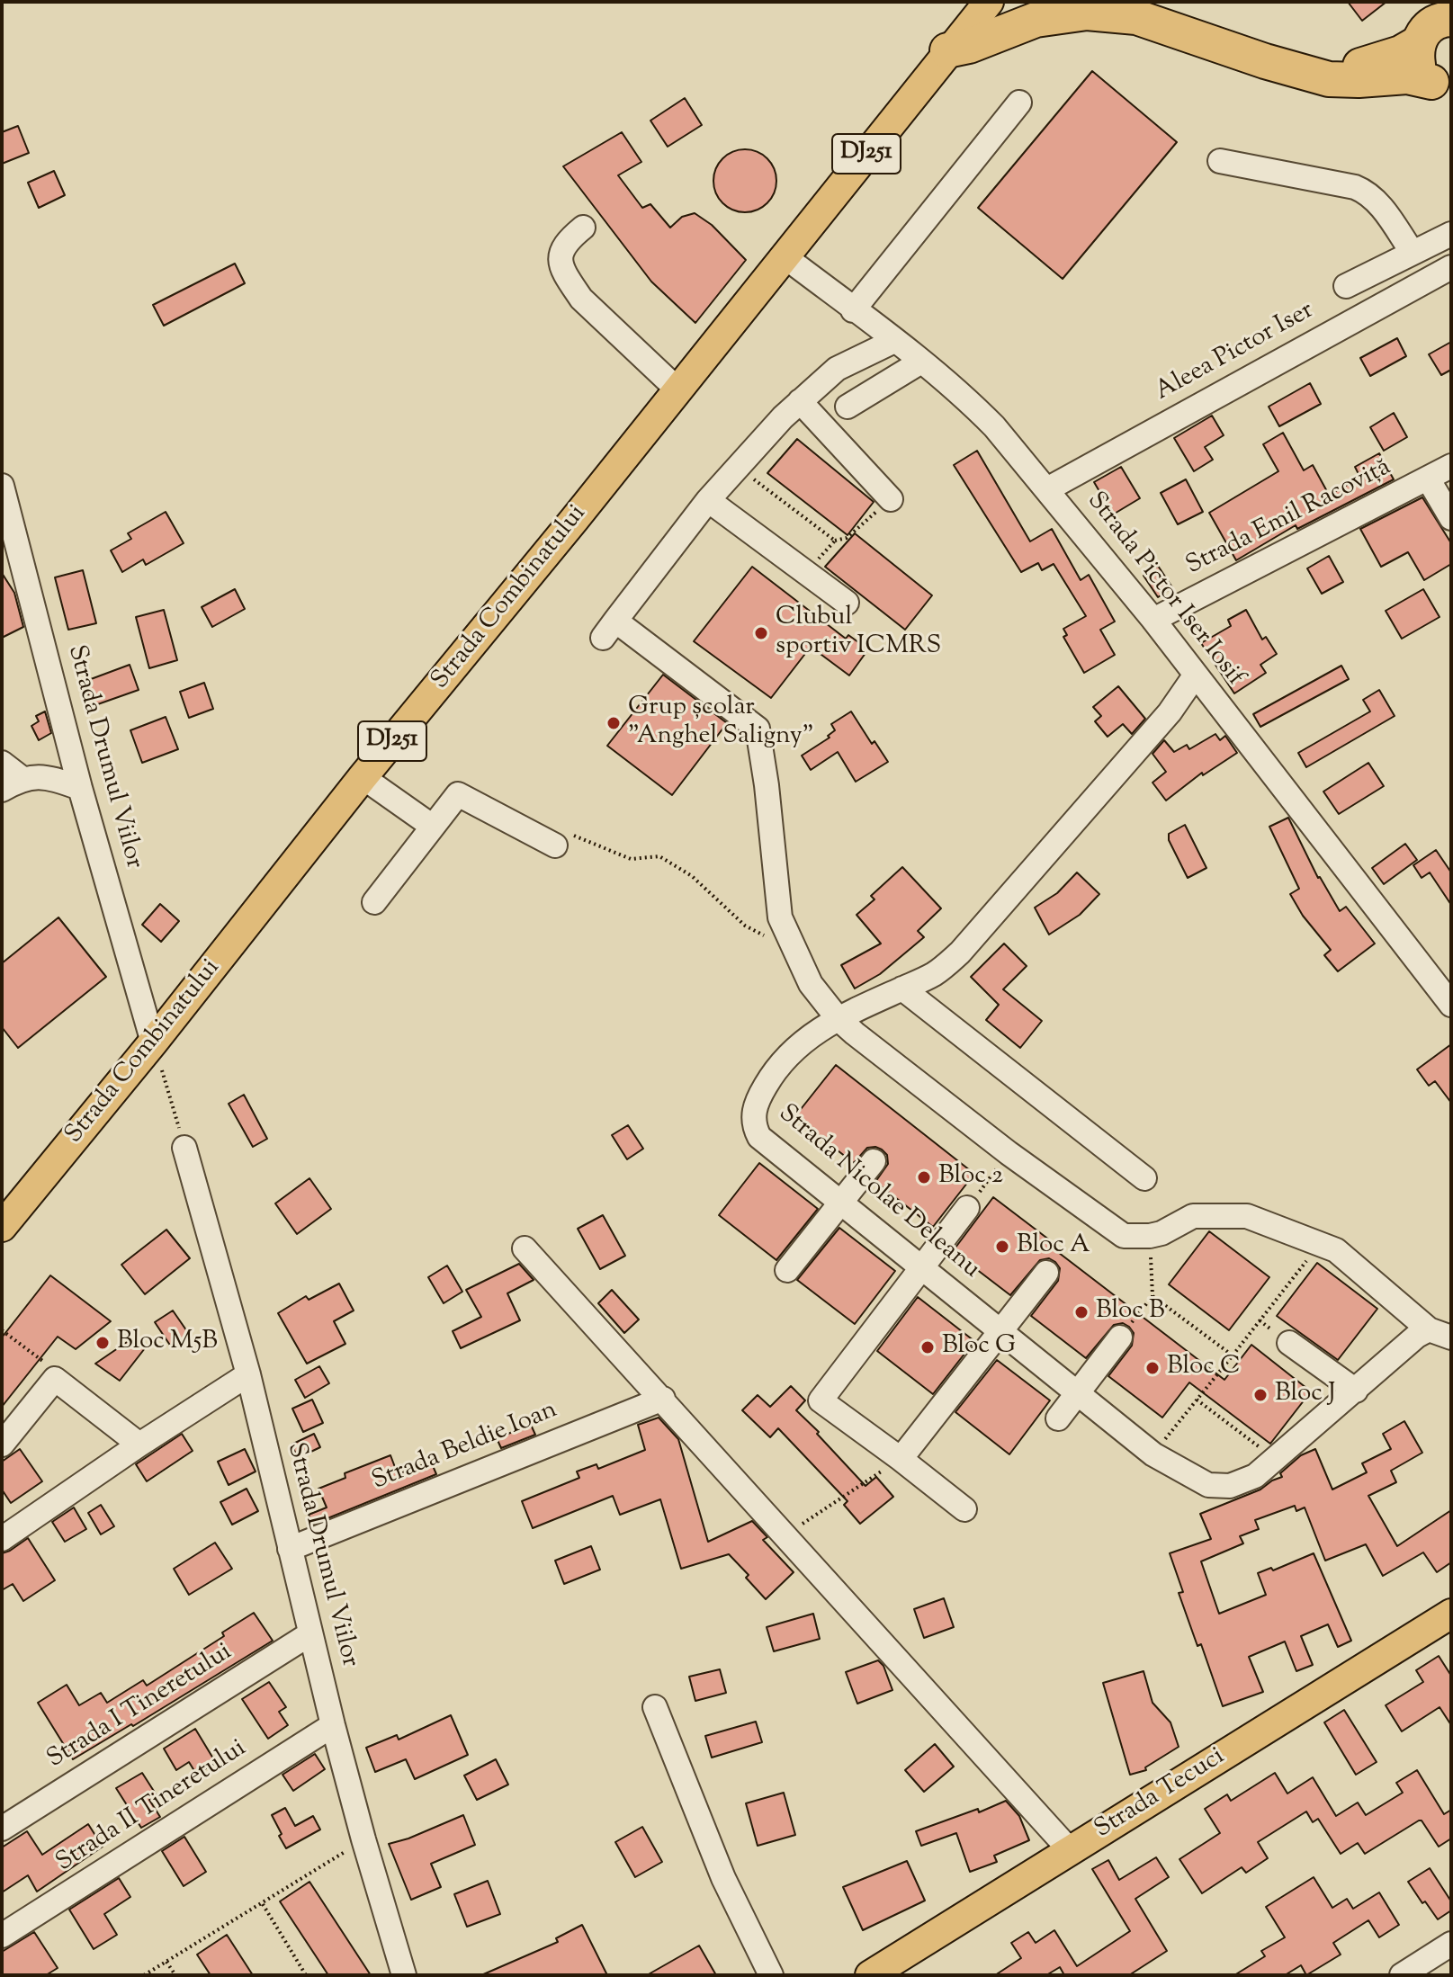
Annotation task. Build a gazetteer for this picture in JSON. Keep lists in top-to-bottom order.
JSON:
{
  "streets": {
    "main road": ["DJ251", "Strada Combinatului", "Strada Tecuci"],
    "street": [
      "Aleea Pictor Iser",
      "Strada Emil Racoviță",
      "Strada Pictor Iser Iosif",
      "Strada Drumul Viilor",
      "Strada Nicolae Deleanu",
      "Strada Beldie Ioan",
      "Strada I Tineretului",
      "Strada II Tineretului"
    ]
  },
  "crossings": [
    ["Aleea Pictor Iser", "Strada Pictor Iser Iosif"],
    ["Strada Emil Racoviță", "Strada Pictor Iser Iosif"],
    ["Strada Pictor Iser Iosif", "Strada Combinatului"],
    ["Strada Pictor Iser Iosif", "Strada Nicolae Deleanu"],
    ["Strada Combinatului", "Strada Drumul Viilor"],
    ["Strada Drumul Viilor", "Strada Beldie Ioan"],
    ["Strada Drumul Viilor", "Strada I Tineretului"],
    ["Strada Drumul Viilor", "Strada II Tineretului"]
  ],
  "places": [
    "Clubul sportiv ICMRS",
    "Grup școlar \"Anghel Saligny\"",
    "Bloc 2",
    "Bloc A",
    "Bloc B",
    "Bloc M5B",
    "Bloc G",
    "Bloc C",
    "Bloc J"
  ]
}
